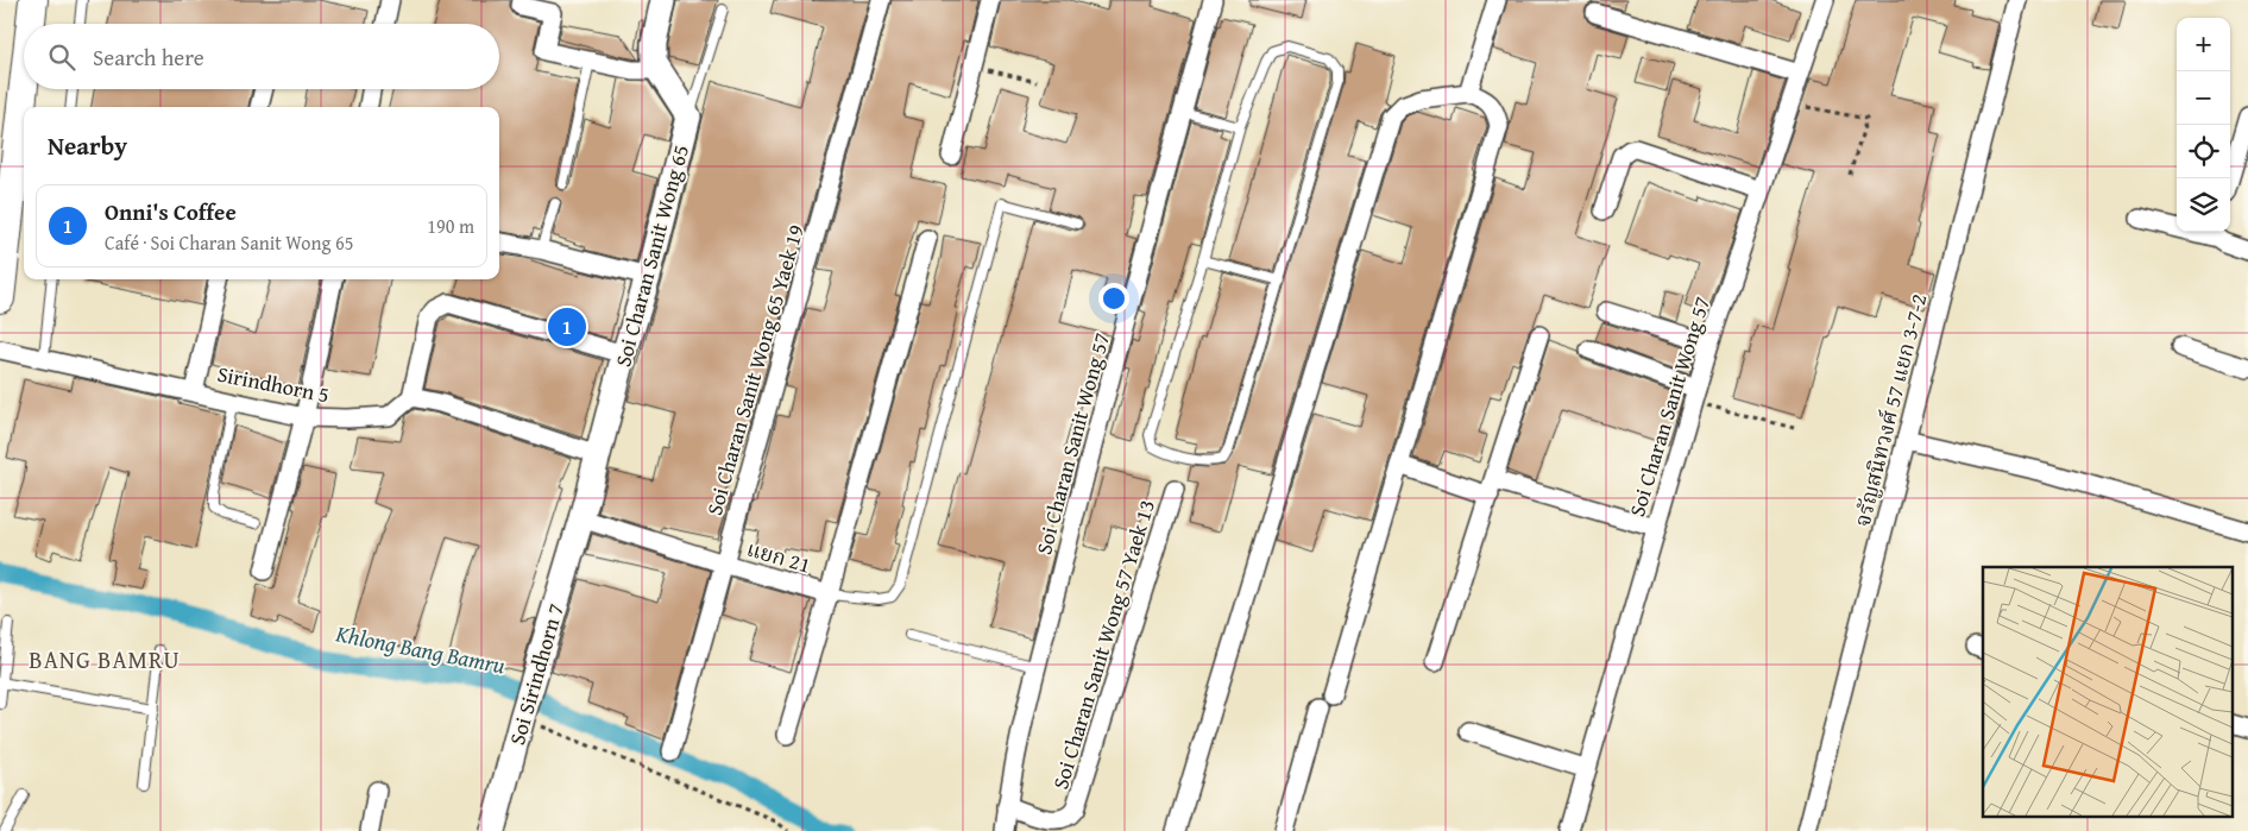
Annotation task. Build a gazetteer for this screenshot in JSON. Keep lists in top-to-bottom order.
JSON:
{
  "streets": {
    "street": [
      "Soi Charan Sanit Wong 65",
      "Soi Charan Sanit Wong 65 Yaek 19",
      "Sirindhorn 5",
      "Soi Charan Sanit Wong 57",
      "จรัญสนิทวงศ์ 57 แยก 3-7-2",
      "แยก 21",
      "Soi Charan Sanit Wong 57 Yaek 13",
      "Soi Sirindhorn 7"
    ]
  },
  "crossings": [
    ["Soi Charan Sanit Wong 65", "แยก 21"],
    ["Soi Charan Sanit Wong 65", "Soi Sirindhorn 7"],
    ["Soi Charan Sanit Wong 65 Yaek 19", "แยก 21"],
    ["Soi Charan Sanit Wong 57", "Soi Charan Sanit Wong 57 Yaek 13"],
    ["แยก 21", "Soi Sirindhorn 7"]
  ],
  "districts": ["BANG BAMRU"],
  "water": ["Khlong Bang Bamru"],
  "page": {
    "map_buttons": ["+", "−"],
    "search": "Search here",
    "heading": "Nearby",
    "list": [
      {
        "mark": "1",
        "name": "Onni's Coffee",
        "note": "Café · Soi Charan Sanit Wong 65",
        "value": "190 m"
      }
    ],
    "pins": "1"
  }
}
